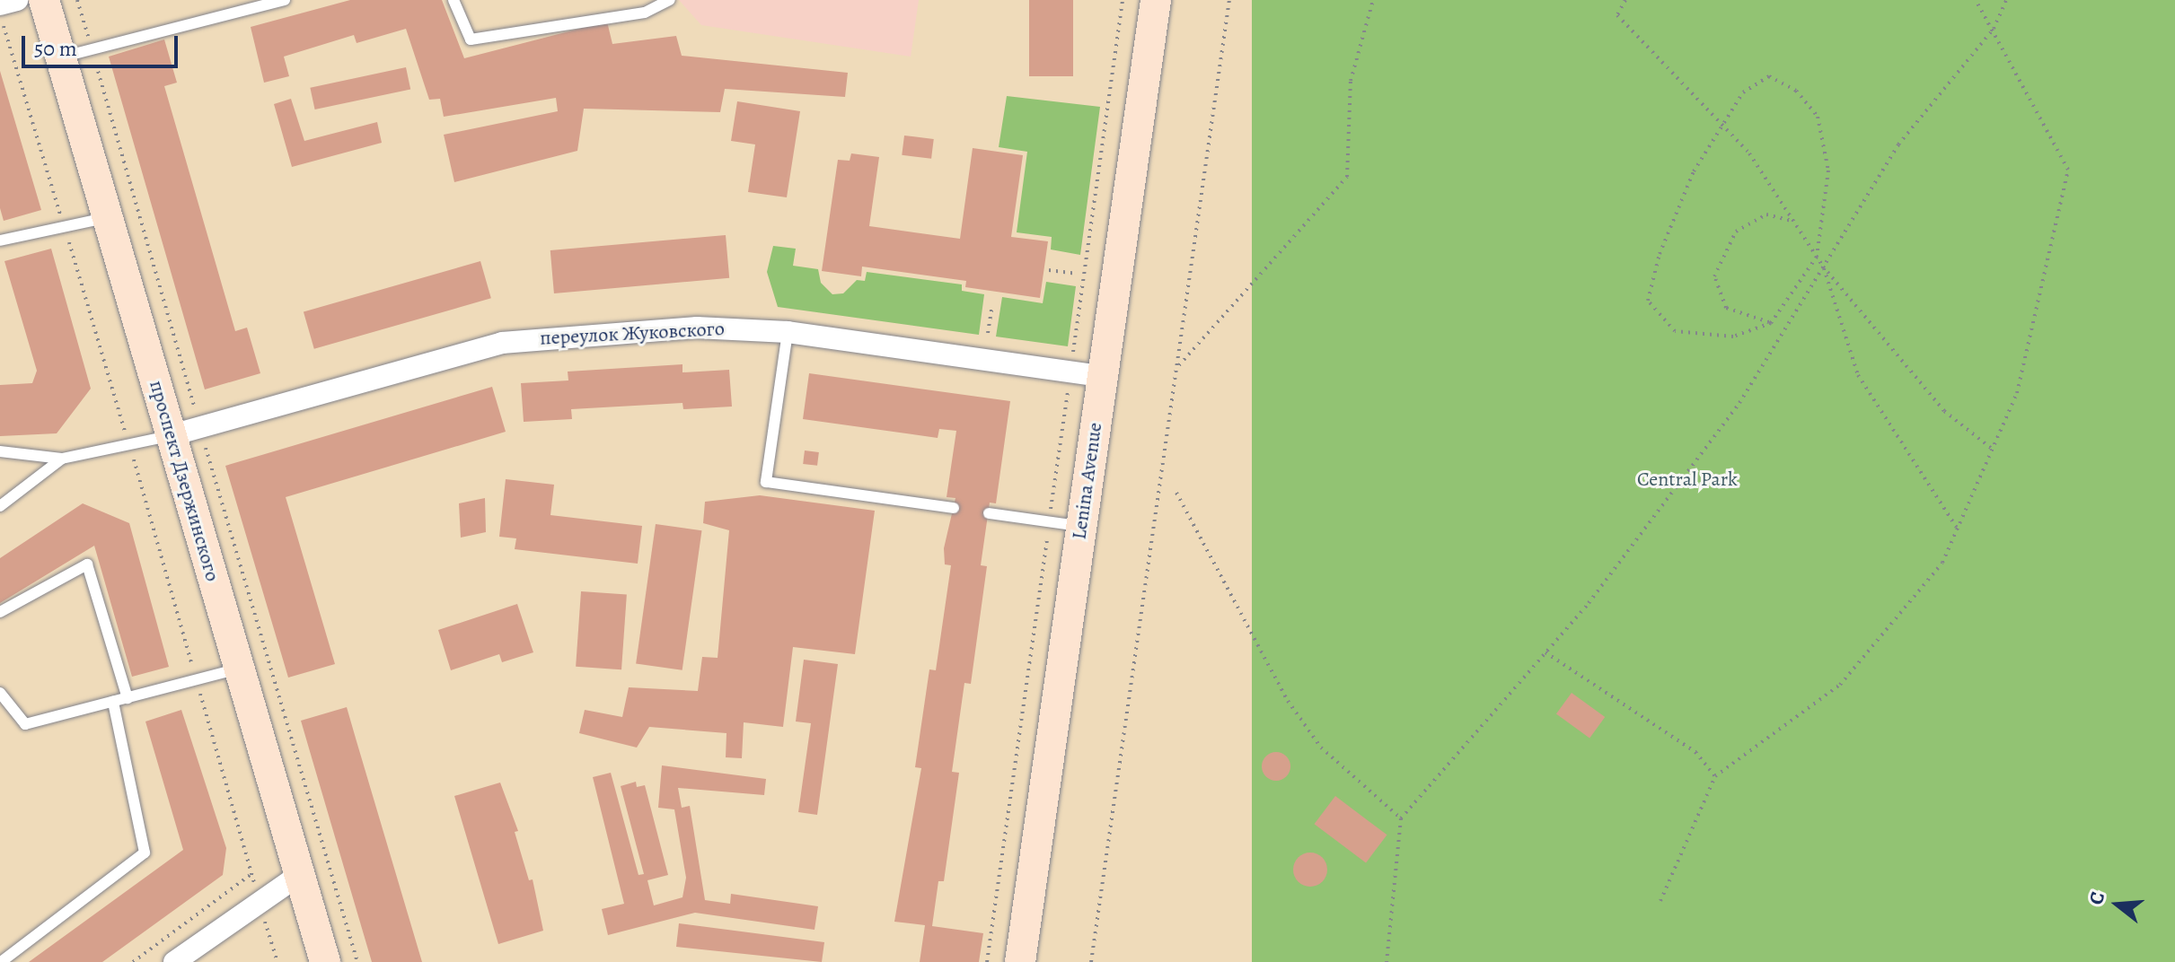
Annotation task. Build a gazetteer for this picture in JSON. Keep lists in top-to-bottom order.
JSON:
{
  "streets": {
    "main road": ["проспект Дзержинского", "Lenina Avenue"],
    "street": ["переулок Жуковского"]
  },
  "crossings": [
    ["переулок Жуковского", "проспект Дзержинского"],
    ["переулок Жуковского", "Lenina Avenue"]
  ],
  "parks": ["Central Park"],
  "scale_bar": "50 m",
  "north": "left"
}
